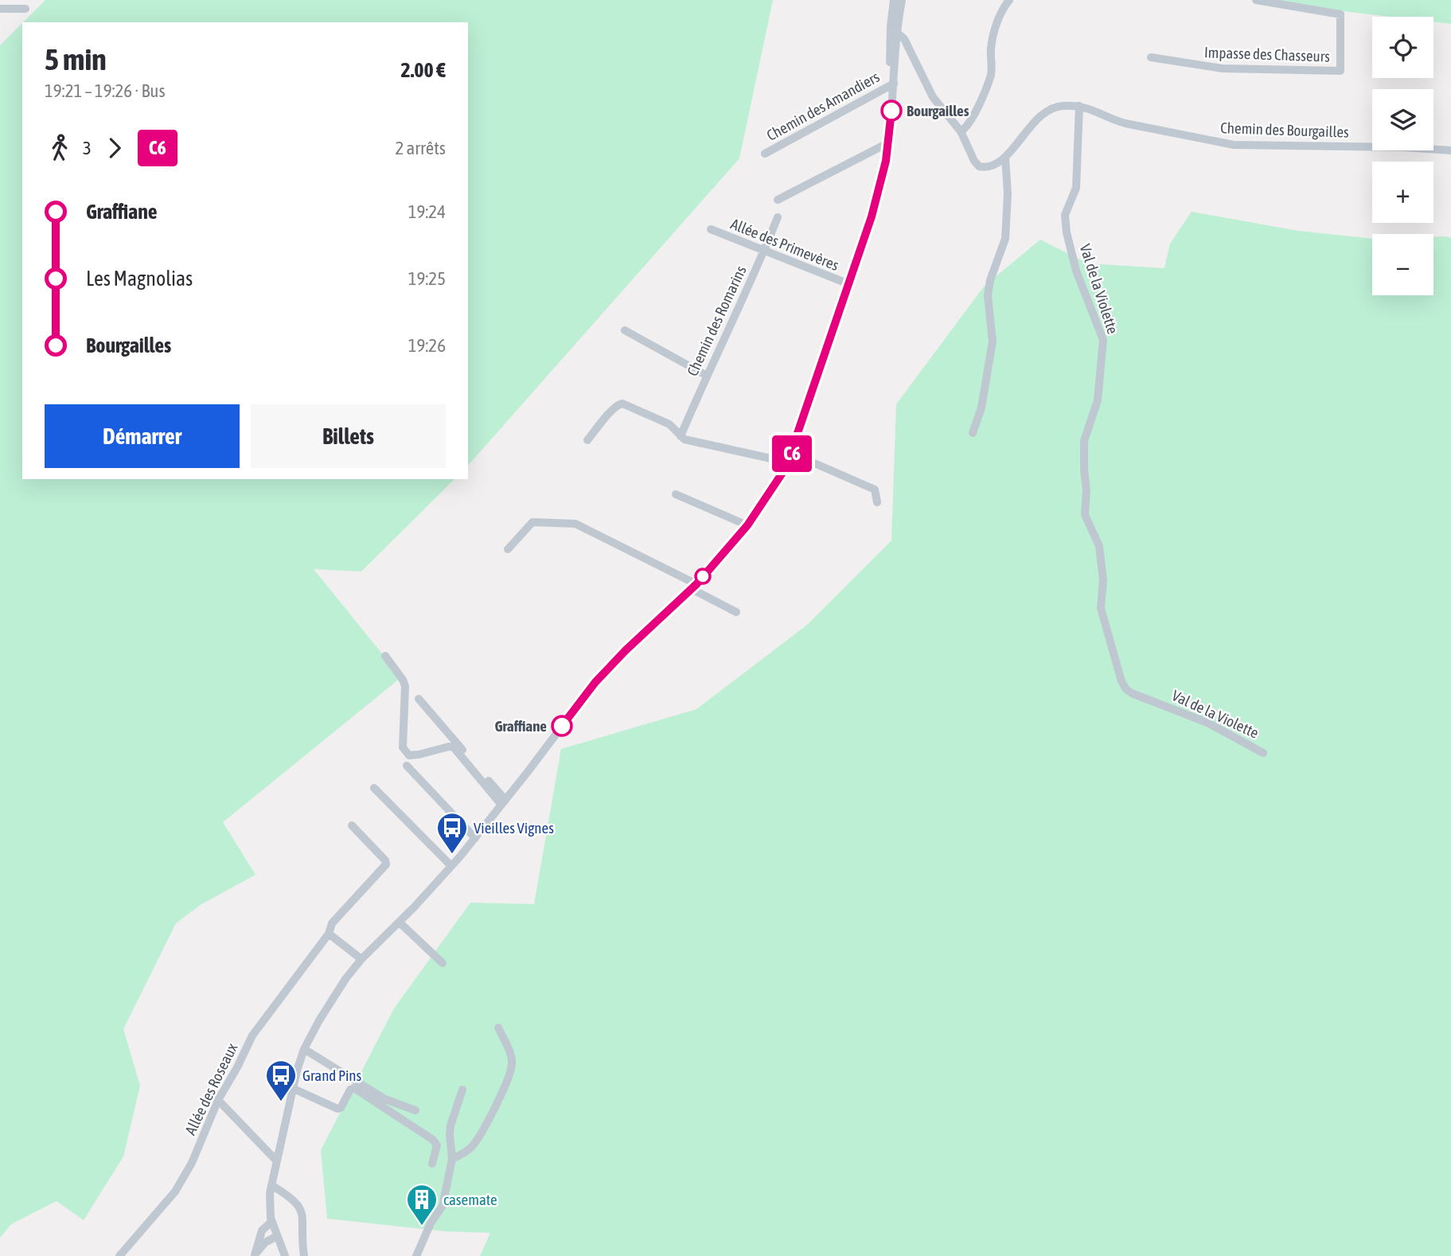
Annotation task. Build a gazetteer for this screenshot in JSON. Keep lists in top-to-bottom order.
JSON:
{
  "streets": {
    "street": [
      "Impasse des Chasseurs",
      "Chemin des Amandiers",
      "Chemin des Bourgailles",
      "Allée des Primevères",
      "Val de la Violette",
      "Chemin des Romarins",
      "Allée des Roseaux"
    ]
  },
  "crossings": [
    ["Chemin des Bourgailles", "Val de la Violette"],
    ["Allée des Primevères", "Chemin des Romarins"]
  ],
  "places": {
    "other": ["Bourgailles", "Graffiane"],
    "bus stop": ["Vieilles Vignes", "Grand Pins"],
    "building": ["casemate"]
  },
  "lines": ["bus line C6"],
  "page": {
    "on_map": "C6",
    "map_buttons": ["+", "−"],
    "heading": ["5 min", "19:21 – 19:26 · Bus", "2.00 €"],
    "legs": ["3", "C6", "2 arrêts"],
    "list": [
      {
        "name": "Graffiane",
        "value": "19:24"
      },
      {
        "name": "Les Magnolias",
        "value": "19:25"
      },
      {
        "name": "Bourgailles",
        "value": "19:26"
      }
    ],
    "buttons": ["Démarrer", "Billets"]
  }
}
